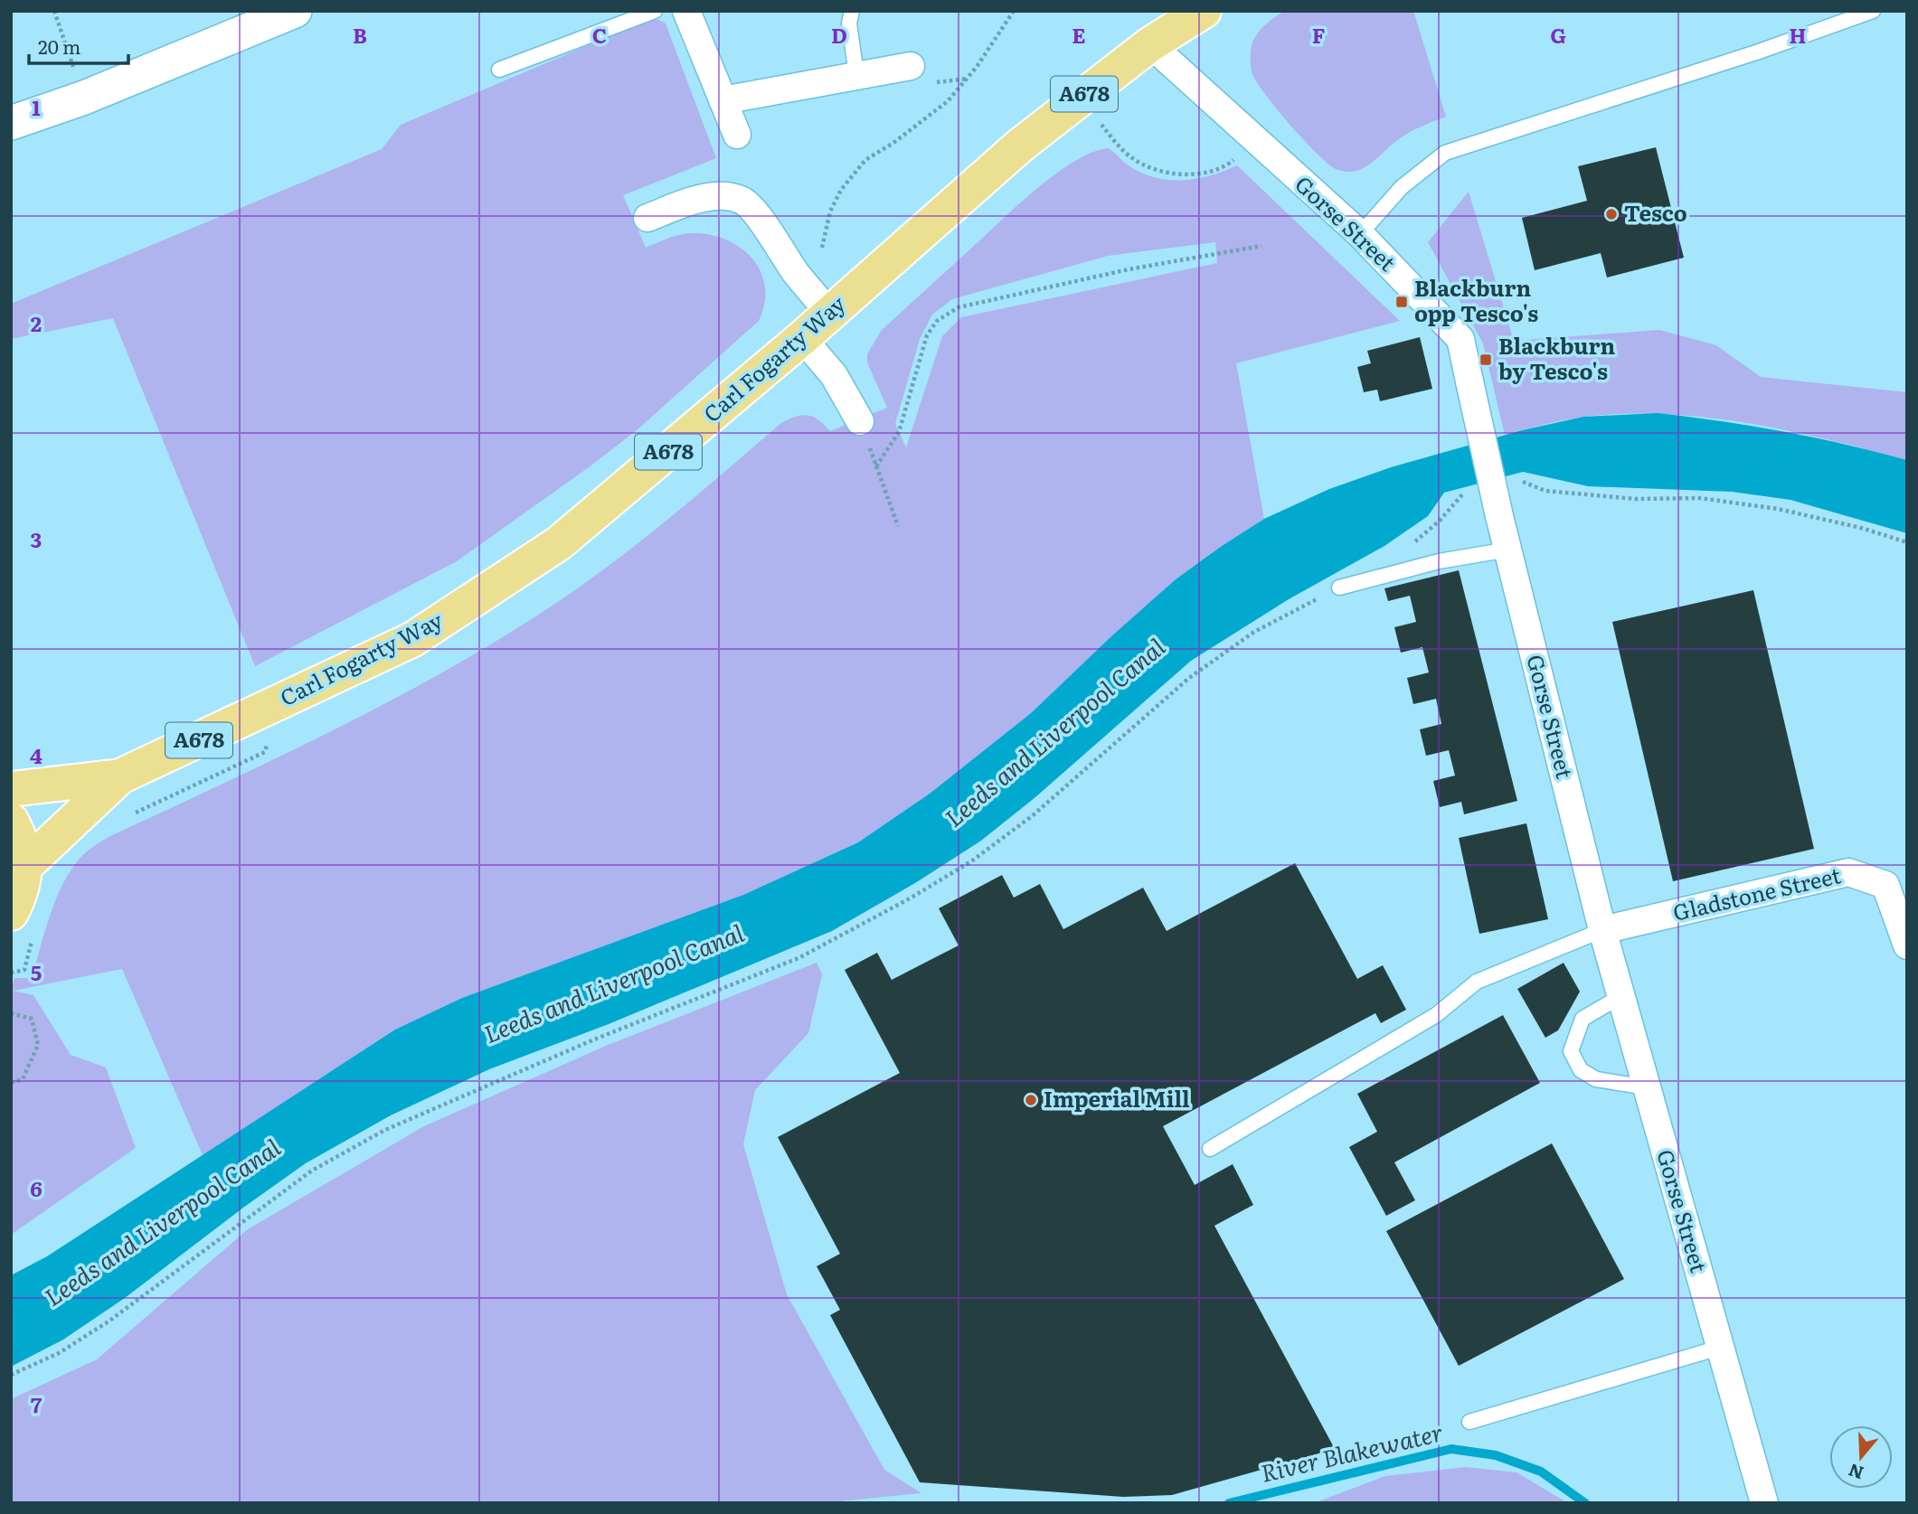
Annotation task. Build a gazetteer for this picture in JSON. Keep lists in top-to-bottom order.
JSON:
{
  "streets": {
    "highway": ["A678", "Carl Fogarty Way"],
    "street": ["Gorse Street", "Gladstone Street"]
  },
  "crossings": [
    ["Gorse Street", "Carl Fogarty Way"],
    ["Gorse Street", "Gladstone Street"]
  ],
  "water": ["Leeds and Liverpool Canal", "River Blakewater"],
  "places": {
    "other": ["Tesco", "Imperial Mill"],
    "transit": ["Blackburn opp Tesco's", "Blackburn by Tesco's"]
  },
  "scale_bar": "20 m",
  "north": "bottom",
  "grid": {
    "columns": [
      "B",
      "C",
      "D",
      "E",
      "F",
      "G",
      "H"
    ],
    "rows": [
      "1",
      "2",
      "3",
      "4",
      "5",
      "6",
      "7"
    ]
  }
}
